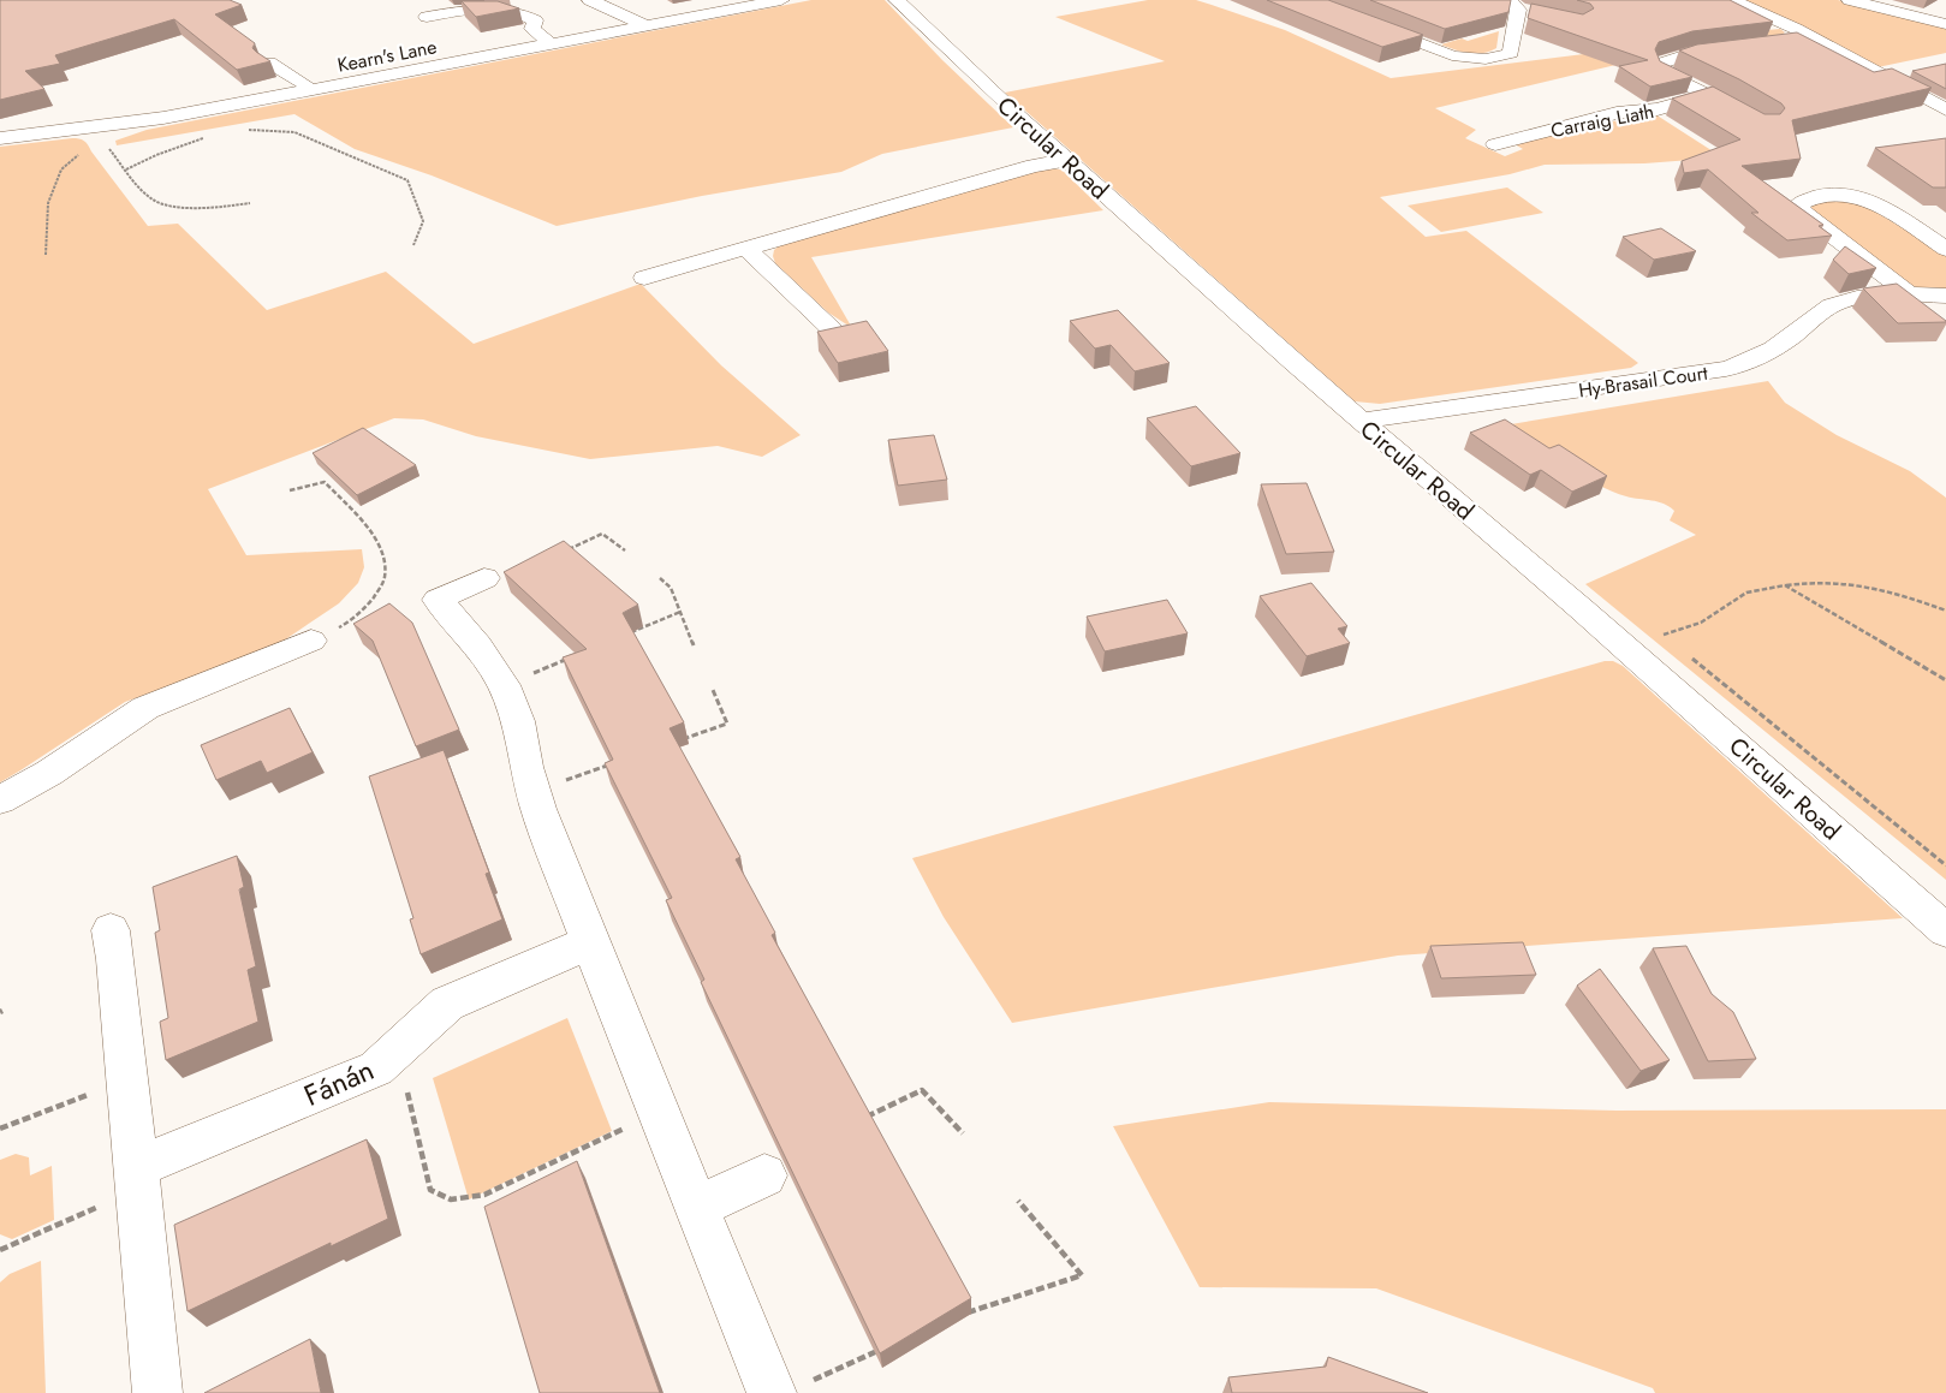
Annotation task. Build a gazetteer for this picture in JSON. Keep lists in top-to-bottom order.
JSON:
{
  "streets": {
    "street": [
      "Kearn's Lane",
      "Carraig Liath",
      "Circular Road",
      "Hy-Brasail Court",
      "Fánán"
    ]
  },
  "crossings": [
    ["Circular Road", "Hy-Brasail Court"]
  ]
}
